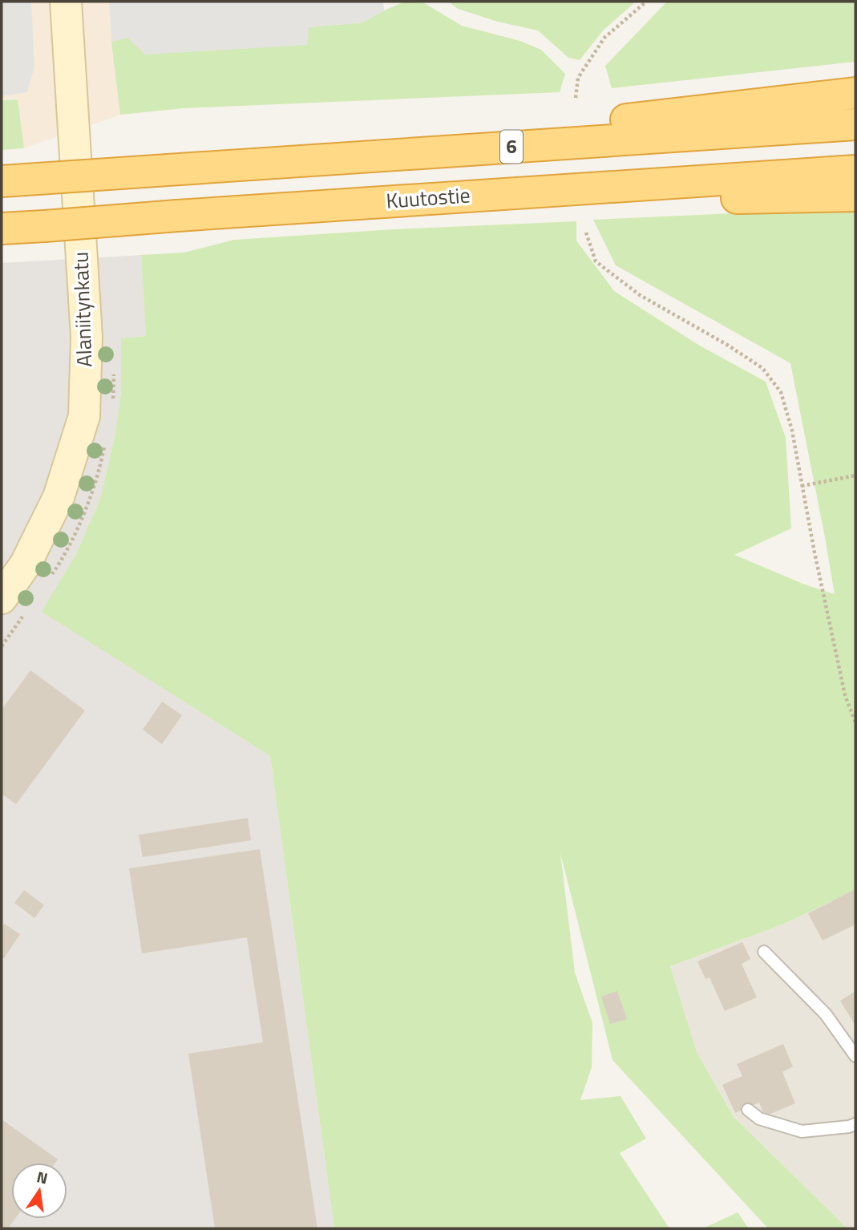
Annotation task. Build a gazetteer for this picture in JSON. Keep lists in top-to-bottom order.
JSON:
{
  "streets": {
    "highway": ["6", "Kuutostie"],
    "main road": ["Alaniitynkatu"]
  },
  "north": "top"
}
